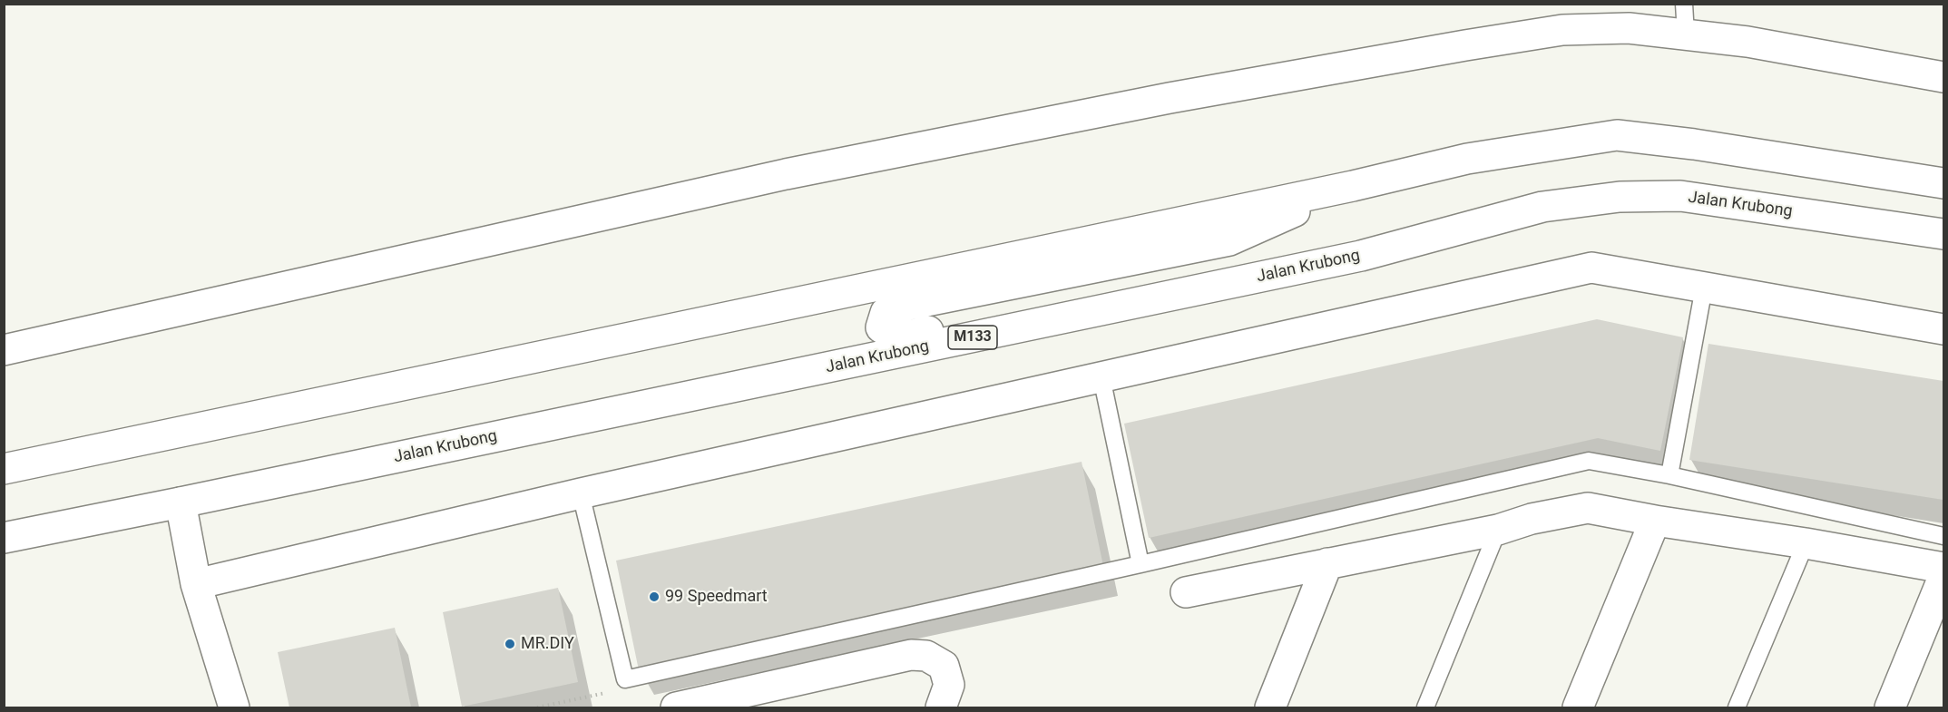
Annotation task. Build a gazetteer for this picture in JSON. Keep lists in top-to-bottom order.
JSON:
{
  "streets": {
    "street": ["Jalan Krubong", "M133"]
  },
  "places": ["99 Speedmart", "MR.DIY"]
}
